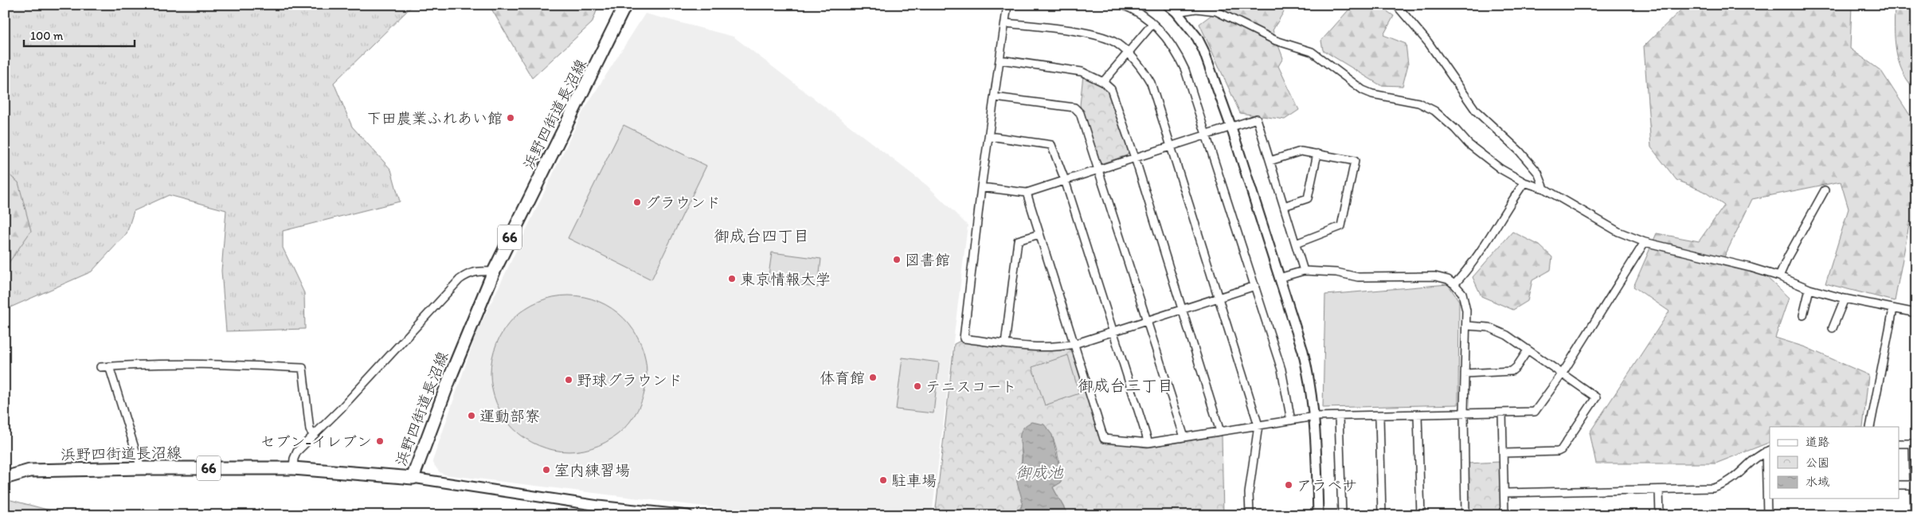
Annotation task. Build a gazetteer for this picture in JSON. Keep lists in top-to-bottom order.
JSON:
{
  "streets": {
    "main road": ["浜野四街道長沼線", "66"]
  },
  "districts": ["御成台四丁目", "御成台三丁目"],
  "water": ["御成池"],
  "places": [
    "下田農業ふれあい館",
    "グラウンド",
    "図書館",
    "東京情報大学",
    "体育館",
    "野球グラウンド",
    "テニスコート",
    "運動部寮",
    "セブン-イレブン",
    "室内練習場",
    "駐車場",
    "アラペサ"
  ],
  "legend": ["道路", "公園", "水域"],
  "scale_bar": "100 m"
}
